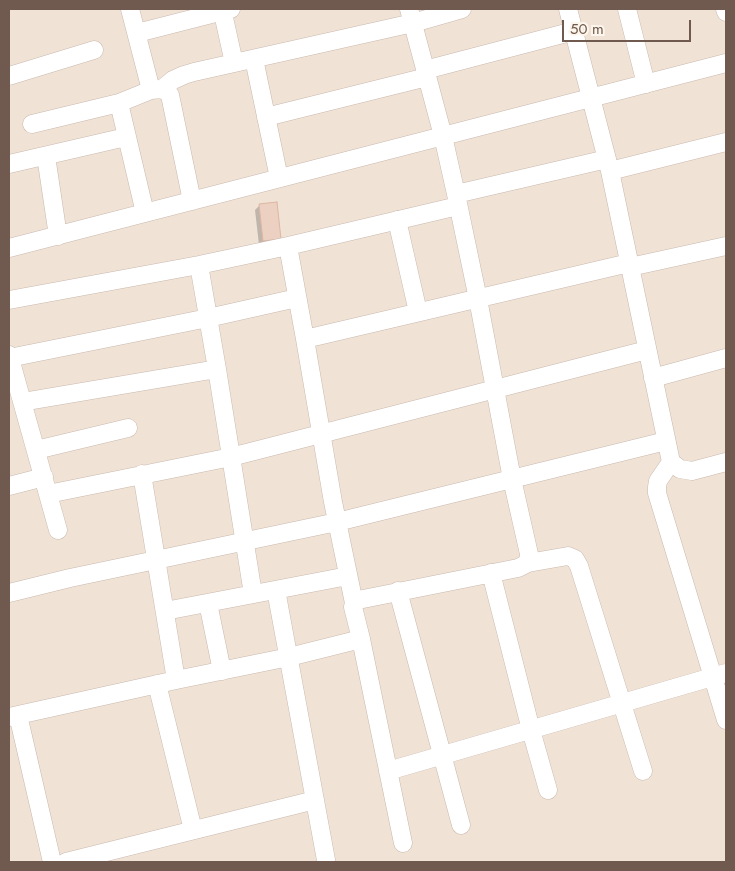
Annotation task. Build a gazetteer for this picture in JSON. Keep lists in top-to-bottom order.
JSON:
{
  "scale_bar": "50 m"
}
